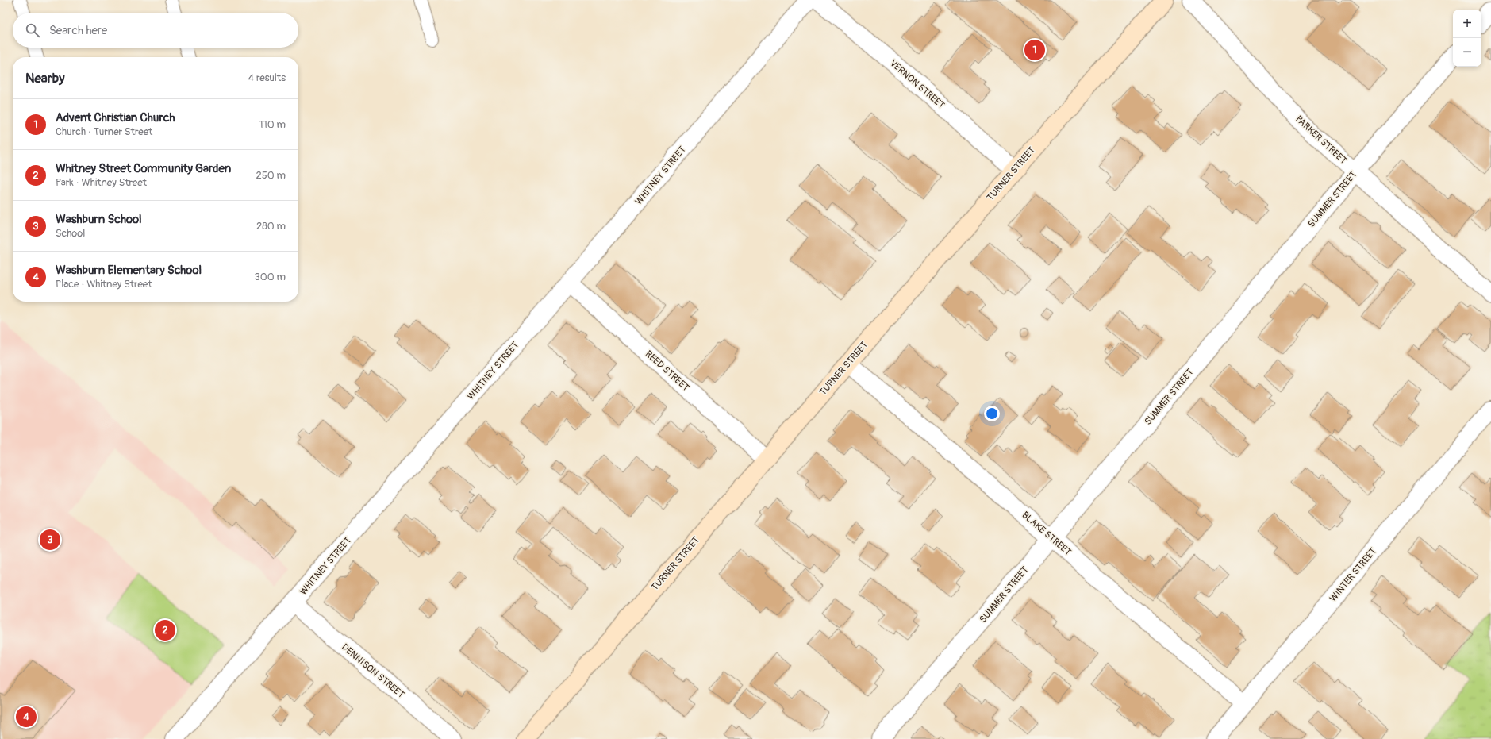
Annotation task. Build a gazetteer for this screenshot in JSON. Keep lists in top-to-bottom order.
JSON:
{
  "streets": {
    "main road": ["TURNER STREET"],
    "street": [
      "VERNON STREET",
      "PARKER STREET",
      "WHITNEY STREET",
      "SUMMER STREET",
      "REED STREET",
      "BLAKE STREET",
      "WINTER STREET",
      "DENNISON STREET"
    ]
  },
  "crossings": [
    ["VERNON STREET", "TURNER STREET"],
    ["PARKER STREET", "SUMMER STREET"],
    ["TURNER STREET", "REED STREET"],
    ["TURNER STREET", "BLAKE STREET"],
    ["WHITNEY STREET", "REED STREET"],
    ["WHITNEY STREET", "DENNISON STREET"],
    ["SUMMER STREET", "BLAKE STREET"],
    ["BLAKE STREET", "WINTER STREET"]
  ],
  "page": {
    "map_buttons": ["+", "−"],
    "search": "Search here",
    "pins": [
      "1",
      "3",
      "2",
      "4"
    ],
    "heading": ["Nearby", "4 results"],
    "list": [
      {
        "mark": "1",
        "name": "Advent Christian Church",
        "note": "Church · Turner Street",
        "value": "110 m"
      },
      {
        "mark": "2",
        "name": "Whitney Street Community Garden",
        "note": "Park · Whitney Street",
        "value": "250 m"
      },
      {
        "mark": "3",
        "name": "Washburn School",
        "note": "School",
        "value": "280 m"
      },
      {
        "mark": "4",
        "name": "Washburn Elementary School",
        "note": "Place · Whitney Street",
        "value": "300 m"
      }
    ]
  }
}
